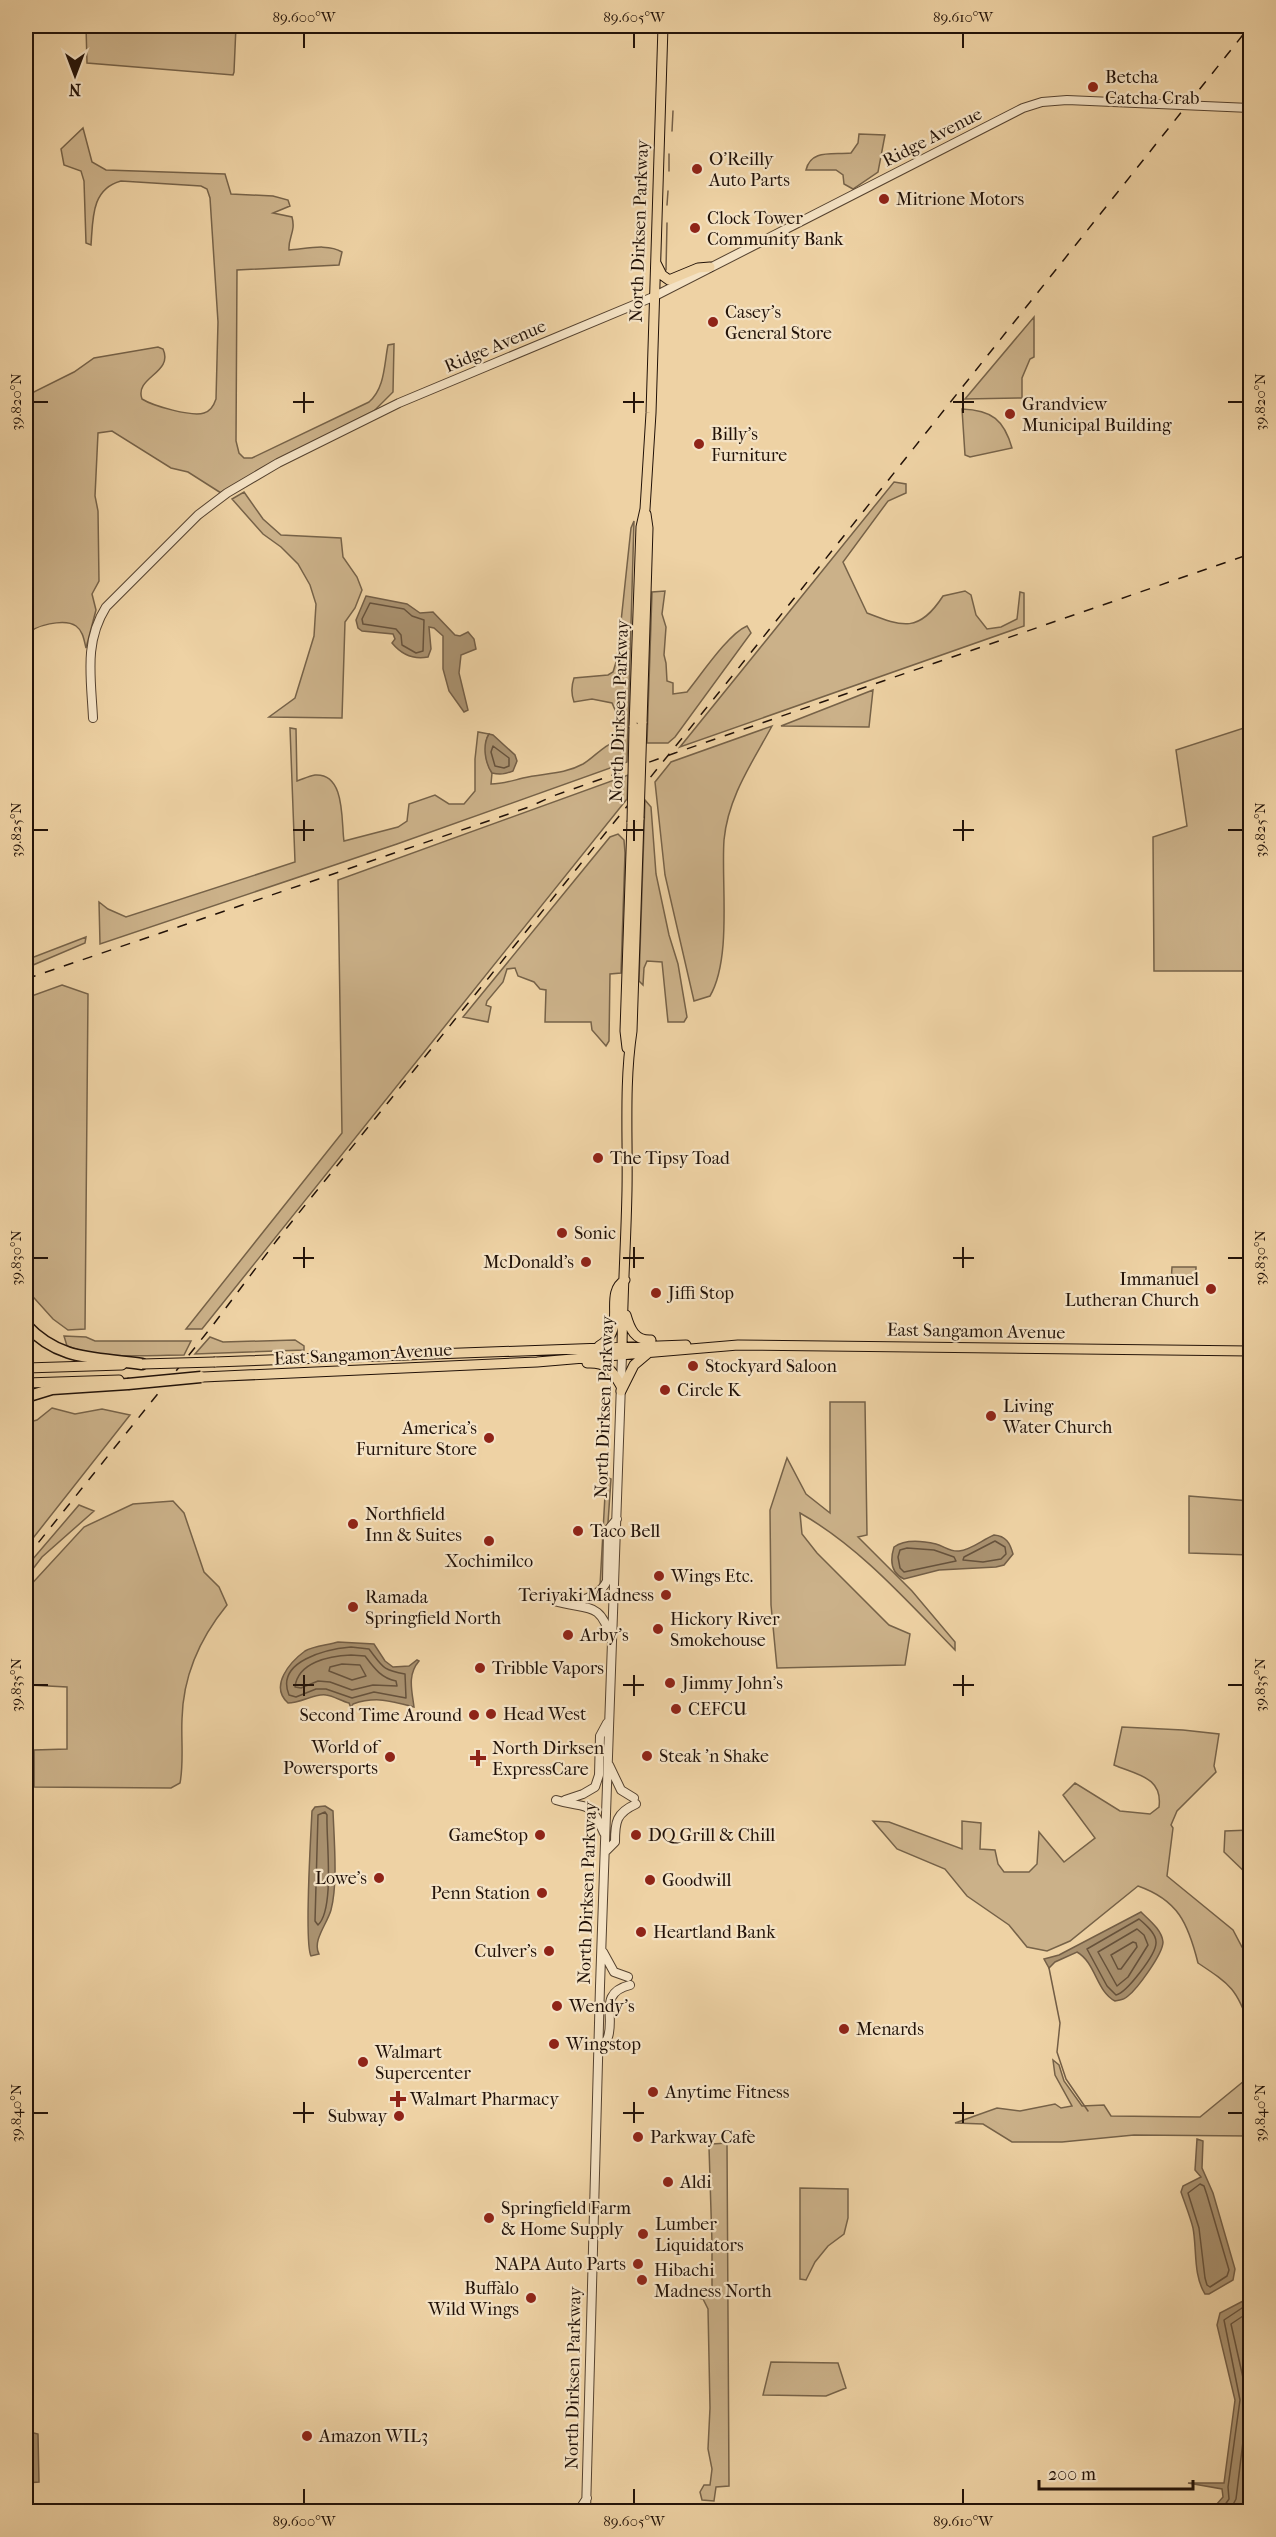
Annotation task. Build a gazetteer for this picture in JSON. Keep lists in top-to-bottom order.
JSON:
{
  "streets": {
    "main road": ["North Dirksen Parkway", "East Sangamon Avenue"],
    "street": ["Ridge Avenue"]
  },
  "crossings": [
    ["Ridge Avenue", "North Dirksen Parkway"],
    ["North Dirksen Parkway", "East Sangamon Avenue"]
  ],
  "places": {
    "other": [
      "Betcha Catcha Crab",
      "O'Reilly Auto Parts",
      "Mitrione Motors",
      "Clock Tower Community Bank",
      "Casey's General Store",
      "Grandview Municipal Building",
      "Billy's Furniture",
      "The Tipsy Toad",
      "Sonic",
      "McDonald's",
      "Immanuel Lutheran Church",
      "Jiffi Stop",
      "Stockyard Saloon",
      "Circle K",
      "Living Water Church",
      "America's Furniture Store",
      "Northfield Inn & Suites",
      "Taco Bell",
      "Xochimilco",
      "Wings Etc.",
      "Teriyaki Madness",
      "Ramada Springfield North",
      "Hickory River Smokehouse",
      "Arby's",
      "Tribble Vapors",
      "Jimmy John's",
      "CEFCU",
      "Head West",
      "Second Time Around",
      "Steak 'n Shake",
      "World of Powersports",
      "GameStop",
      "DQ Grill & Chill",
      "Lowe's",
      "Goodwill",
      "Penn Station",
      "Heartland Bank",
      "Culver's",
      "Wendy's",
      "Menards",
      "Wingstop",
      "Walmart Supercenter",
      "Anytime Fitness",
      "Subway",
      "Parkway Cafe",
      "Aldi",
      "Springfield Farm & Home Supply",
      "Lumber Liquidators",
      "NAPA Auto Parts",
      "Hibachi Madness North",
      "Buffalo Wild Wings",
      "Amazon WIL3"
    ],
    "health": ["North Dirksen ExpressCare", "Walmart Pharmacy"]
  },
  "scale_bar": "200 m",
  "north": "bottom",
  "coordinates": [
    "89.600°W",
    "89.605°W",
    "89.610°W",
    "39.820°N",
    "39.825°N",
    "39.830°N",
    "39.835°N",
    "39.840°N"
  ]
}
